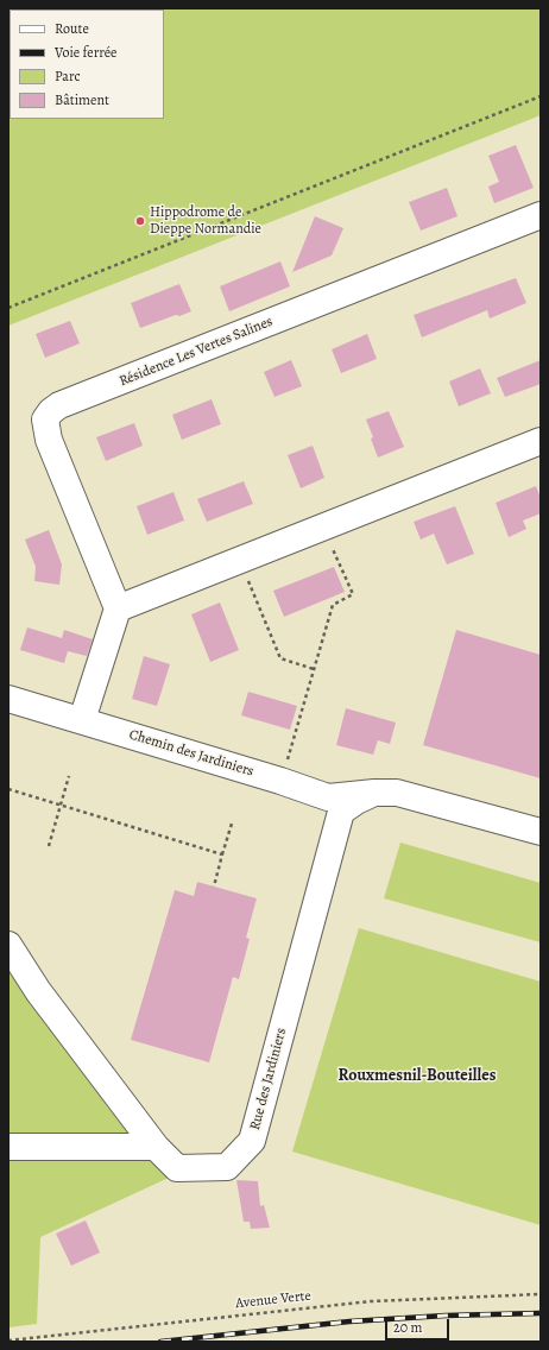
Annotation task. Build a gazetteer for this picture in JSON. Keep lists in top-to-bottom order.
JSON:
{
  "streets": {
    "street": ["Résidence Les Vertes Salines", "Chemin des Jardiniers", "Rue des Jardiniers"],
    "path": ["Avenue Verte"]
  },
  "crossings": [
    ["Chemin des Jardiniers", "Rue des Jardiniers"]
  ],
  "districts": ["Rouxmesnil-Bouteilles"],
  "places": ["Hippodrome de Dieppe Normandie"],
  "legend": [
    "Route",
    "Voie ferrée",
    "Parc",
    "Bâtiment"
  ],
  "scale_bar": "20 m"
}
